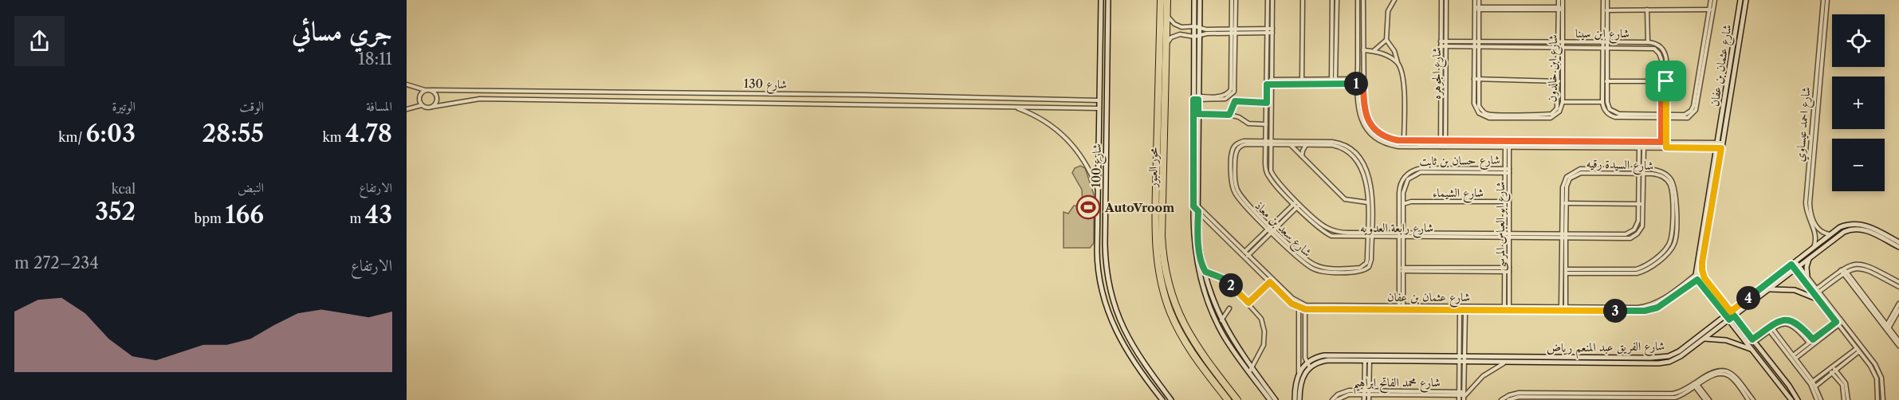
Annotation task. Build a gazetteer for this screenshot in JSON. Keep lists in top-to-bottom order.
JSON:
{
  "streets": {
    "highway": ["محور العبور"],
    "street": [
      "شارع ابن سينا",
      "شارع عثمان بن عفان",
      "شارع ابن خالدون",
      "شارع الجوهره",
      "شارع 130",
      "شارع احمد عيساوي",
      "شارع حسان بن ثابت",
      "شارع السيدة رقيه",
      "شارع 100",
      "شارع الشيماء",
      "شارع ابو العباس المرسى",
      "شارع رابعة العدويه",
      "شارع سعد بن معاذ",
      "شارع الفريق عبد المنعم رياض",
      "شارع محمد الفاتح ابراهيم"
    ]
  },
  "crossings": [
    ["شارع ابن سينا", "شارع ابن خالدون"],
    ["شارع ابن سينا", "شارع الجوهره"],
    ["شارع عثمان بن عفان", "شارع حسان بن ثابت"],
    ["شارع عثمان بن عفان", "شارع ابو العباس المرسى"],
    ["شارع 130", "شارع 100"],
    ["شارع احمد عيساوي", "شارع الفريق عبد المنعم رياض"],
    ["شارع حسان بن ثابت", "شارع الشيماء"],
    ["شارع حسان بن ثابت", "شارع ابو العباس المرسى"],
    ["شارع حسان بن ثابت", "شارع رابعة العدويه"],
    ["شارع السيدة رقيه", "شارع رابعة العدويه"],
    ["شارع الشيماء", "شارع ابو العباس المرسى"],
    ["شارع ابو العباس المرسى", "شارع رابعة العدويه"],
    ["شارع رابعة العدويه", "شارع سعد بن معاذ"]
  ],
  "places": {
    "sports": ["AutoVroom"]
  },
  "page": {
    "heading": ["جري مسائي", "18:11"],
    "map_buttons": ["+", "−"],
    "pins": [
      "1",
      "2",
      "4",
      "3"
    ],
    "stats": [
      ["المسافة", "4.78 km"],
      ["الوقت", "28:55"],
      ["الوتيرة", "6:03 /km"],
      ["الارتفاع", "43 m"],
      ["النبض", "166 bpm"],
      ["kcal", "352"]
    ],
    "chart": ["الارتفاع", "234–272 m"]
  }
}
